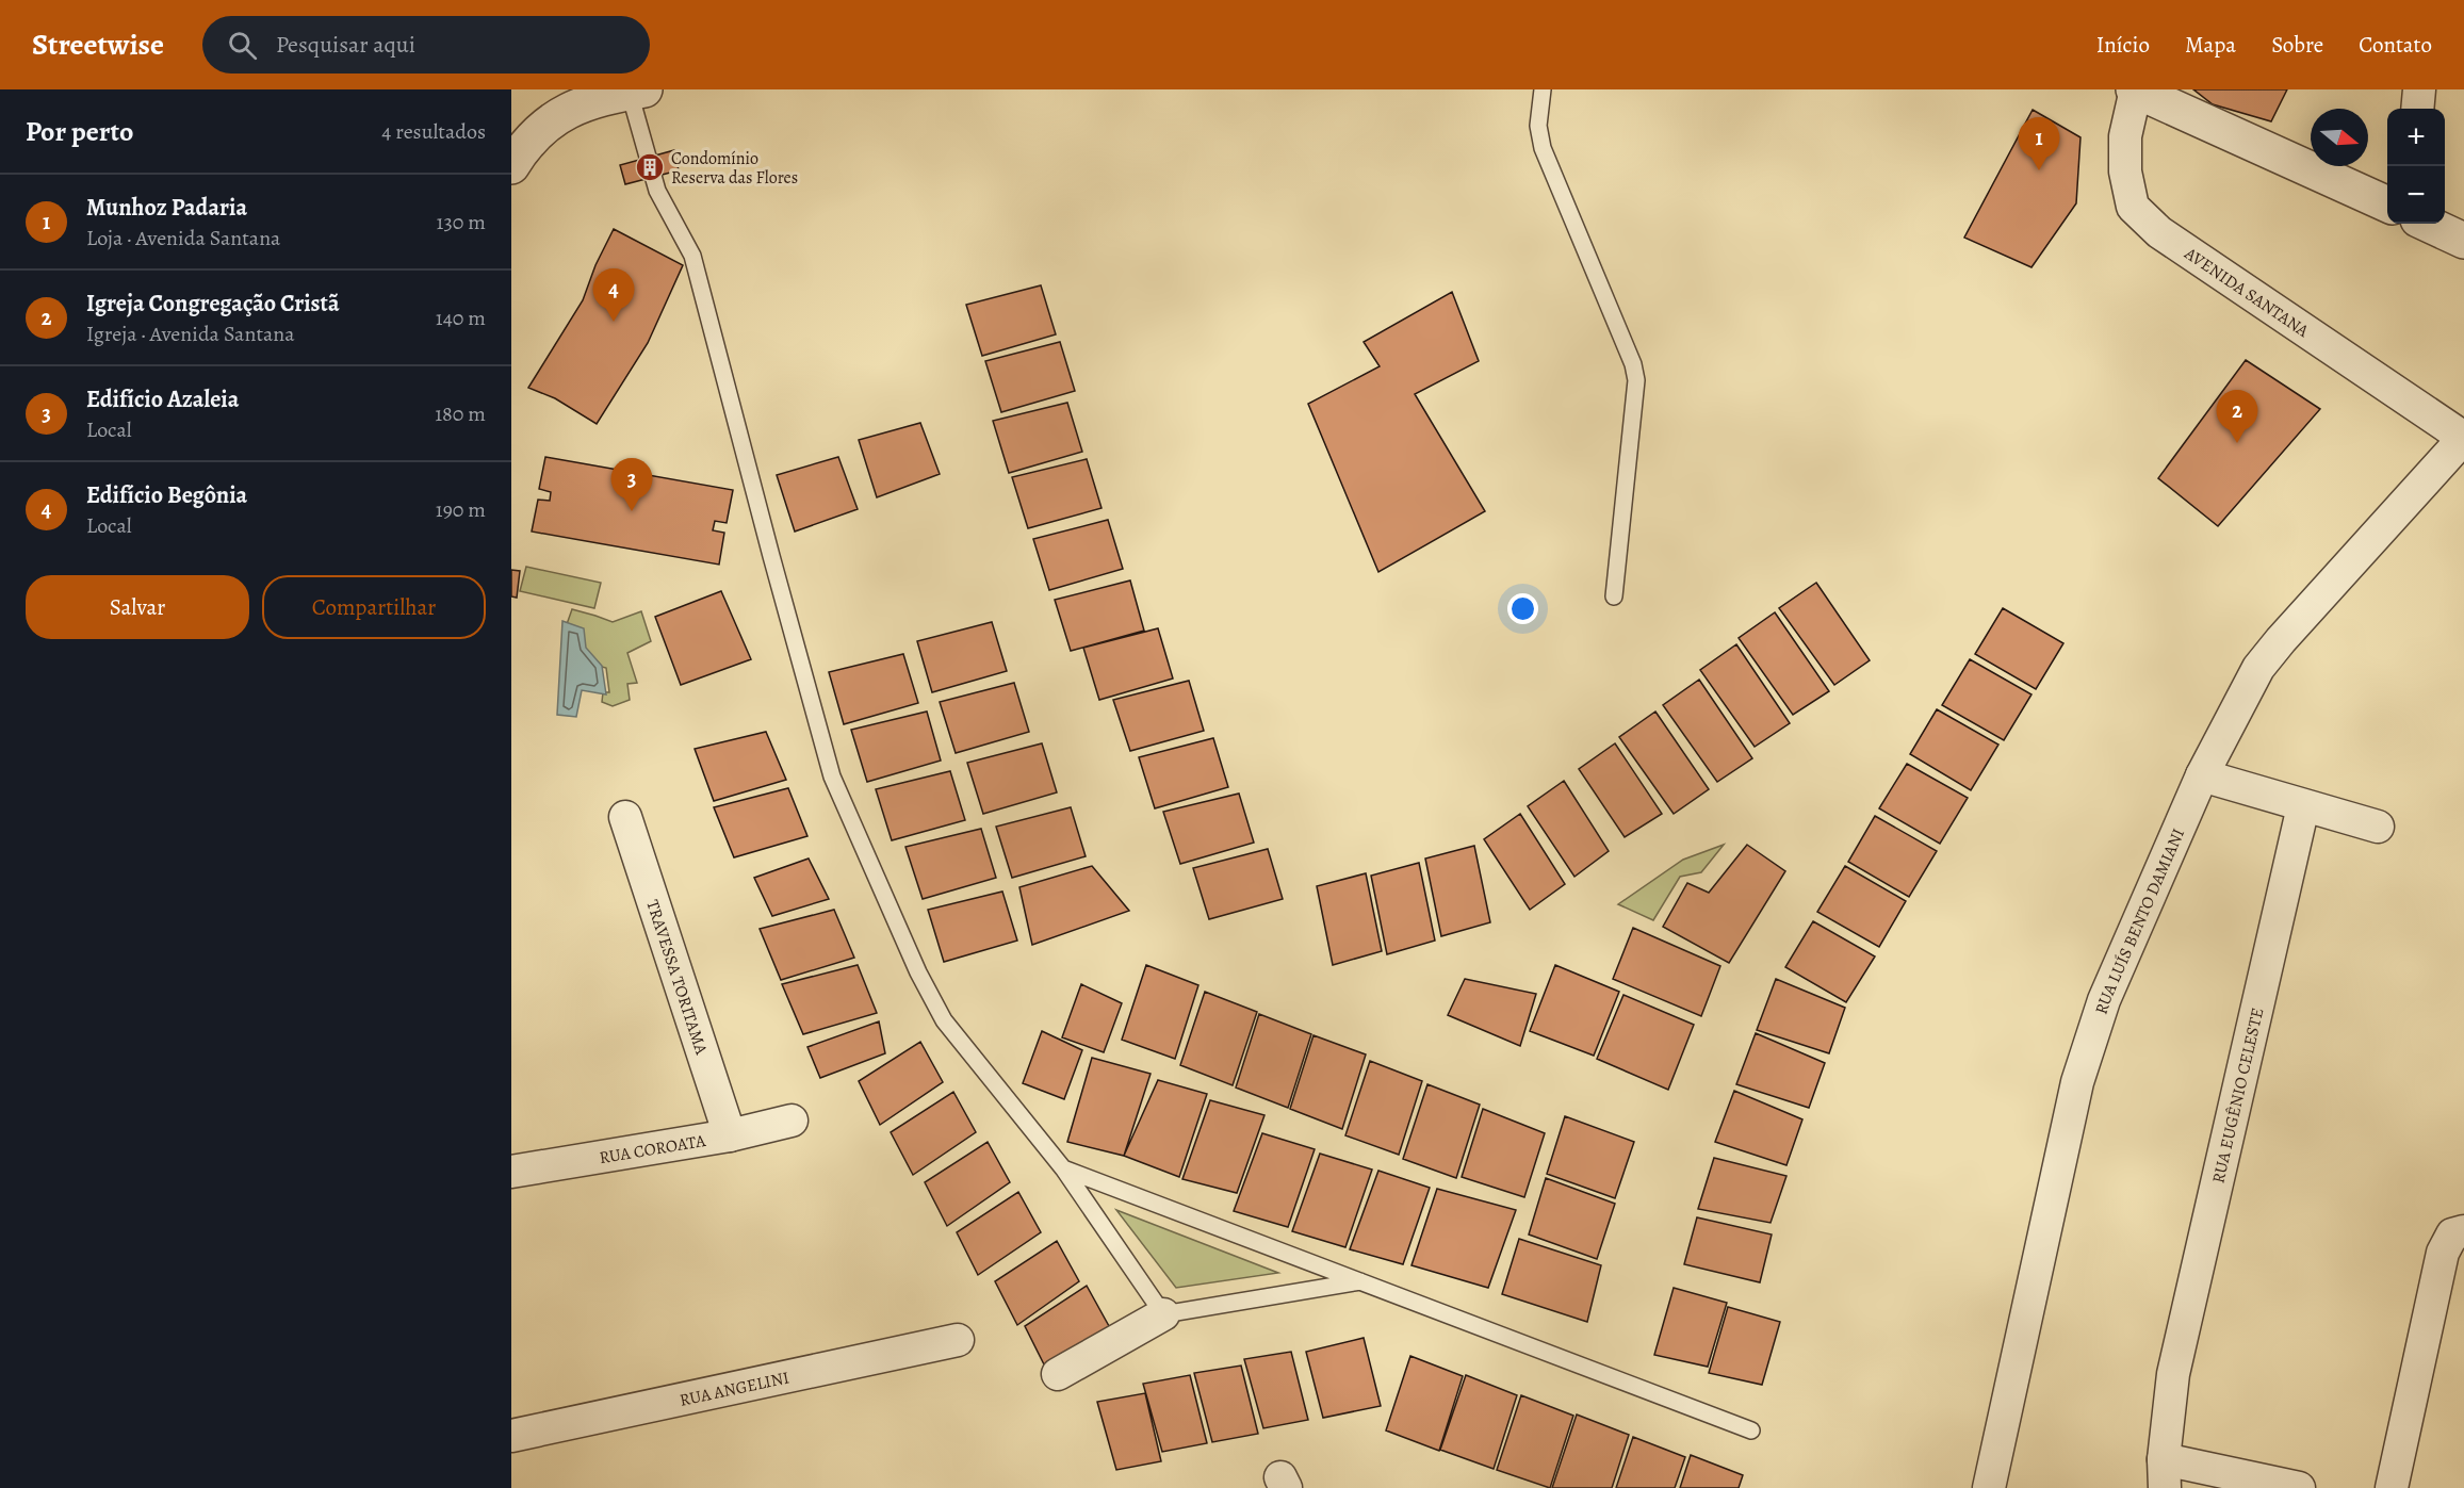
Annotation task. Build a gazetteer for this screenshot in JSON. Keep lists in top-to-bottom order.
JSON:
{
  "streets": {
    "street": [
      "AVENIDA SANTANA",
      "RUA LUÍS BENTO DAMIANI",
      "TRAVESSA TORITAMA",
      "RUA EUGÊNIO CELESTE",
      "RUA COROATA",
      "RUA ANGELINI"
    ]
  },
  "crossings": [
    ["AVENIDA SANTANA", "RUA LUÍS BENTO DAMIANI"],
    ["TRAVESSA TORITAMA", "RUA COROATA"]
  ],
  "places": {
    "building": ["Condomínio Reserva das Flores"]
  },
  "north": "right",
  "page": {
    "header": "Streetwise",
    "search": "Pesquisar aqui",
    "nav": [
      "Início",
      "Mapa",
      "Sobre",
      "Contato"
    ],
    "heading": ["Por perto", "4 resultados"],
    "map_buttons": ["+", "−"],
    "pins": [
      "1",
      "4",
      "2",
      "3"
    ],
    "list": [
      {
        "mark": "1",
        "name": "Munhoz Padaria",
        "note": "Loja · Avenida Santana",
        "value": "130 m"
      },
      {
        "mark": "2",
        "name": "Igreja Congregação Cristã",
        "note": "Igreja · Avenida Santana",
        "value": "140 m"
      },
      {
        "mark": "3",
        "name": "Edifício Azaleia",
        "note": "Local",
        "value": "180 m"
      },
      {
        "mark": "4",
        "name": "Edifício Begônia",
        "note": "Local",
        "value": "190 m"
      }
    ],
    "buttons": ["Salvar", "Compartilhar"]
  }
}
